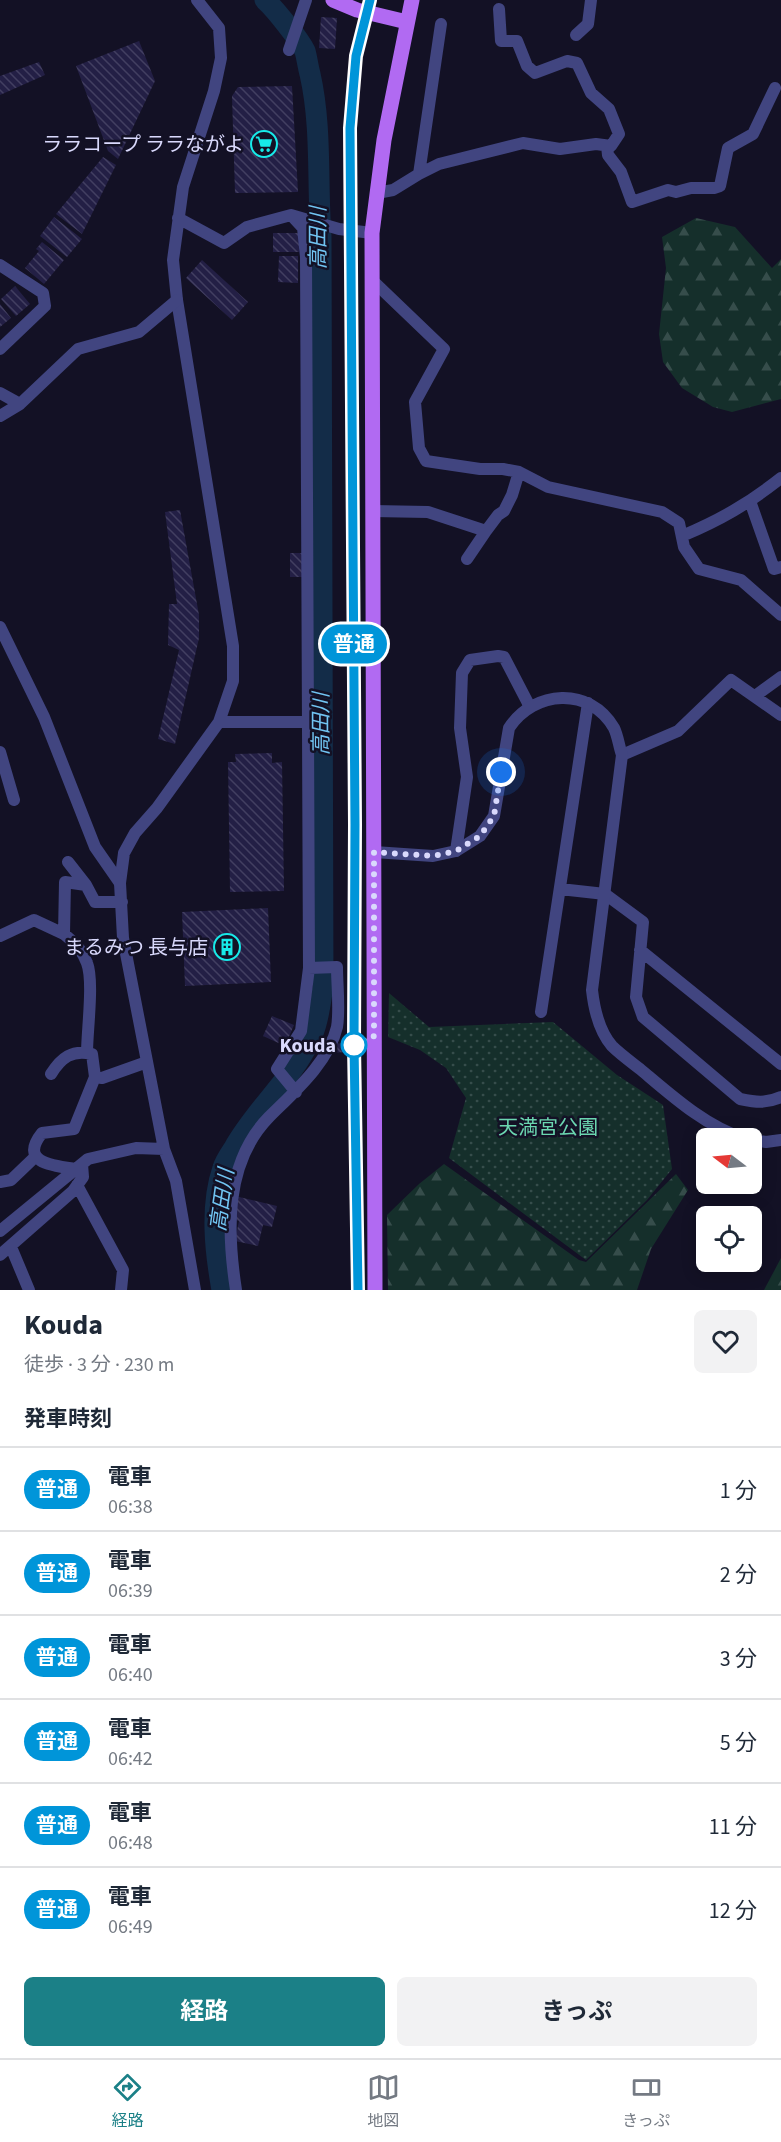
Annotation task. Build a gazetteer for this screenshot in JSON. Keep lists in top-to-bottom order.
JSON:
{
  "water": ["高田川"],
  "parks": ["天満宮公園"],
  "places": {
    "supermarket": ["ララコープ ララながよ"],
    "building": ["まるみつ 長与店"],
    "other": ["Kouda"]
  },
  "north": "left",
  "page": {
    "on_map": "普通",
    "heading": [
      ["Kouda", "徒歩 · 3 分 · 230 m"],
      "発車時刻"
    ],
    "list": [
      {
        "mark": "普通",
        "name": "電車",
        "note": "06:38",
        "value": "1 分"
      },
      {
        "mark": "普通",
        "name": "電車",
        "note": "06:39",
        "value": "2 分"
      },
      {
        "mark": "普通",
        "name": "電車",
        "note": "06:40",
        "value": "3 分"
      },
      {
        "mark": "普通",
        "name": "電車",
        "note": "06:42",
        "value": "5 分"
      },
      {
        "mark": "普通",
        "name": "電車",
        "note": "06:48",
        "value": "11 分"
      },
      {
        "mark": "普通",
        "name": "電車",
        "note": "06:49",
        "value": "12 分"
      }
    ],
    "buttons": ["経路", "きっぷ"],
    "tabs": ["経路", "地図", "きっぷ"]
  }
}
